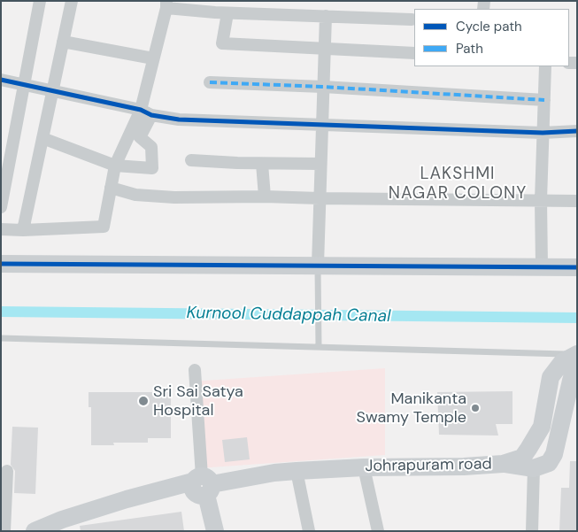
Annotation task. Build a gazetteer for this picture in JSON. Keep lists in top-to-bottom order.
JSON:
{
  "streets": {
    "street": ["Johrapuram road"]
  },
  "districts": ["LAKSHMI NAGAR COLONY"],
  "water": ["Kurnool Cuddappah Canal"],
  "places": ["Sri Sai Satya Hospital", "Manikanta Swamy Temple"],
  "legend": ["Cycle path", "Path"]
}
